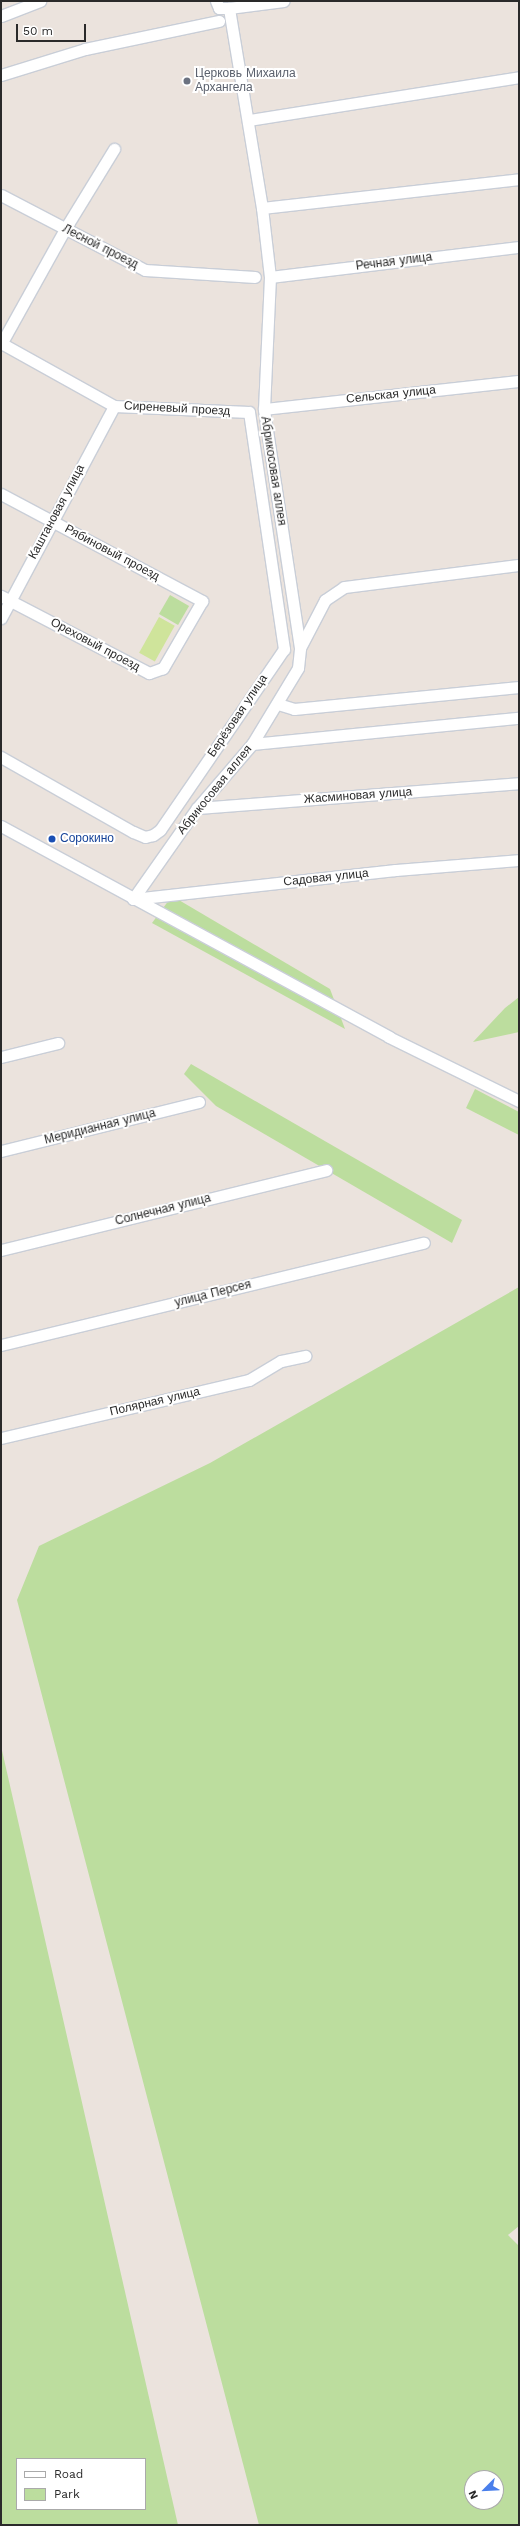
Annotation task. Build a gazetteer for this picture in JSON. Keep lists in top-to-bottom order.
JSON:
{
  "streets": {
    "street": [
      "Лесной проезд",
      "Речная улица",
      "Сельская улица",
      "Сиреневый проезд",
      "Абрикосовая аллея",
      "Каштановая улица",
      "Рябиновый проезд",
      "Ореховый проезд",
      "Берёзовая улица",
      "Жасминовая улица",
      "Садовая улица",
      "Меридианная улица",
      "Солнечная улица",
      "улица Персея",
      "Полярная улица"
    ]
  },
  "crossings": [
    ["Речная улица", "Абрикосовая аллея"],
    ["Сельская улица", "Абрикосовая аллея"],
    ["Сиреневый проезд", "Каштановая улица"],
    ["Сиреневый проезд", "Берёзовая улица"],
    ["Абрикосовая аллея", "Жасминовая улица"],
    ["Абрикосовая аллея", "Садовая улица"],
    ["Каштановая улица", "Рябиновый проезд"],
    ["Каштановая улица", "Ореховый проезд"],
    ["Рябиновый проезд", "Ореховый проезд"]
  ],
  "places": ["Церковь Михаила Архангела", "Сорокино"],
  "legend": ["Road", "Park"],
  "scale_bar": "50 m",
  "north": "bottom left"
}
